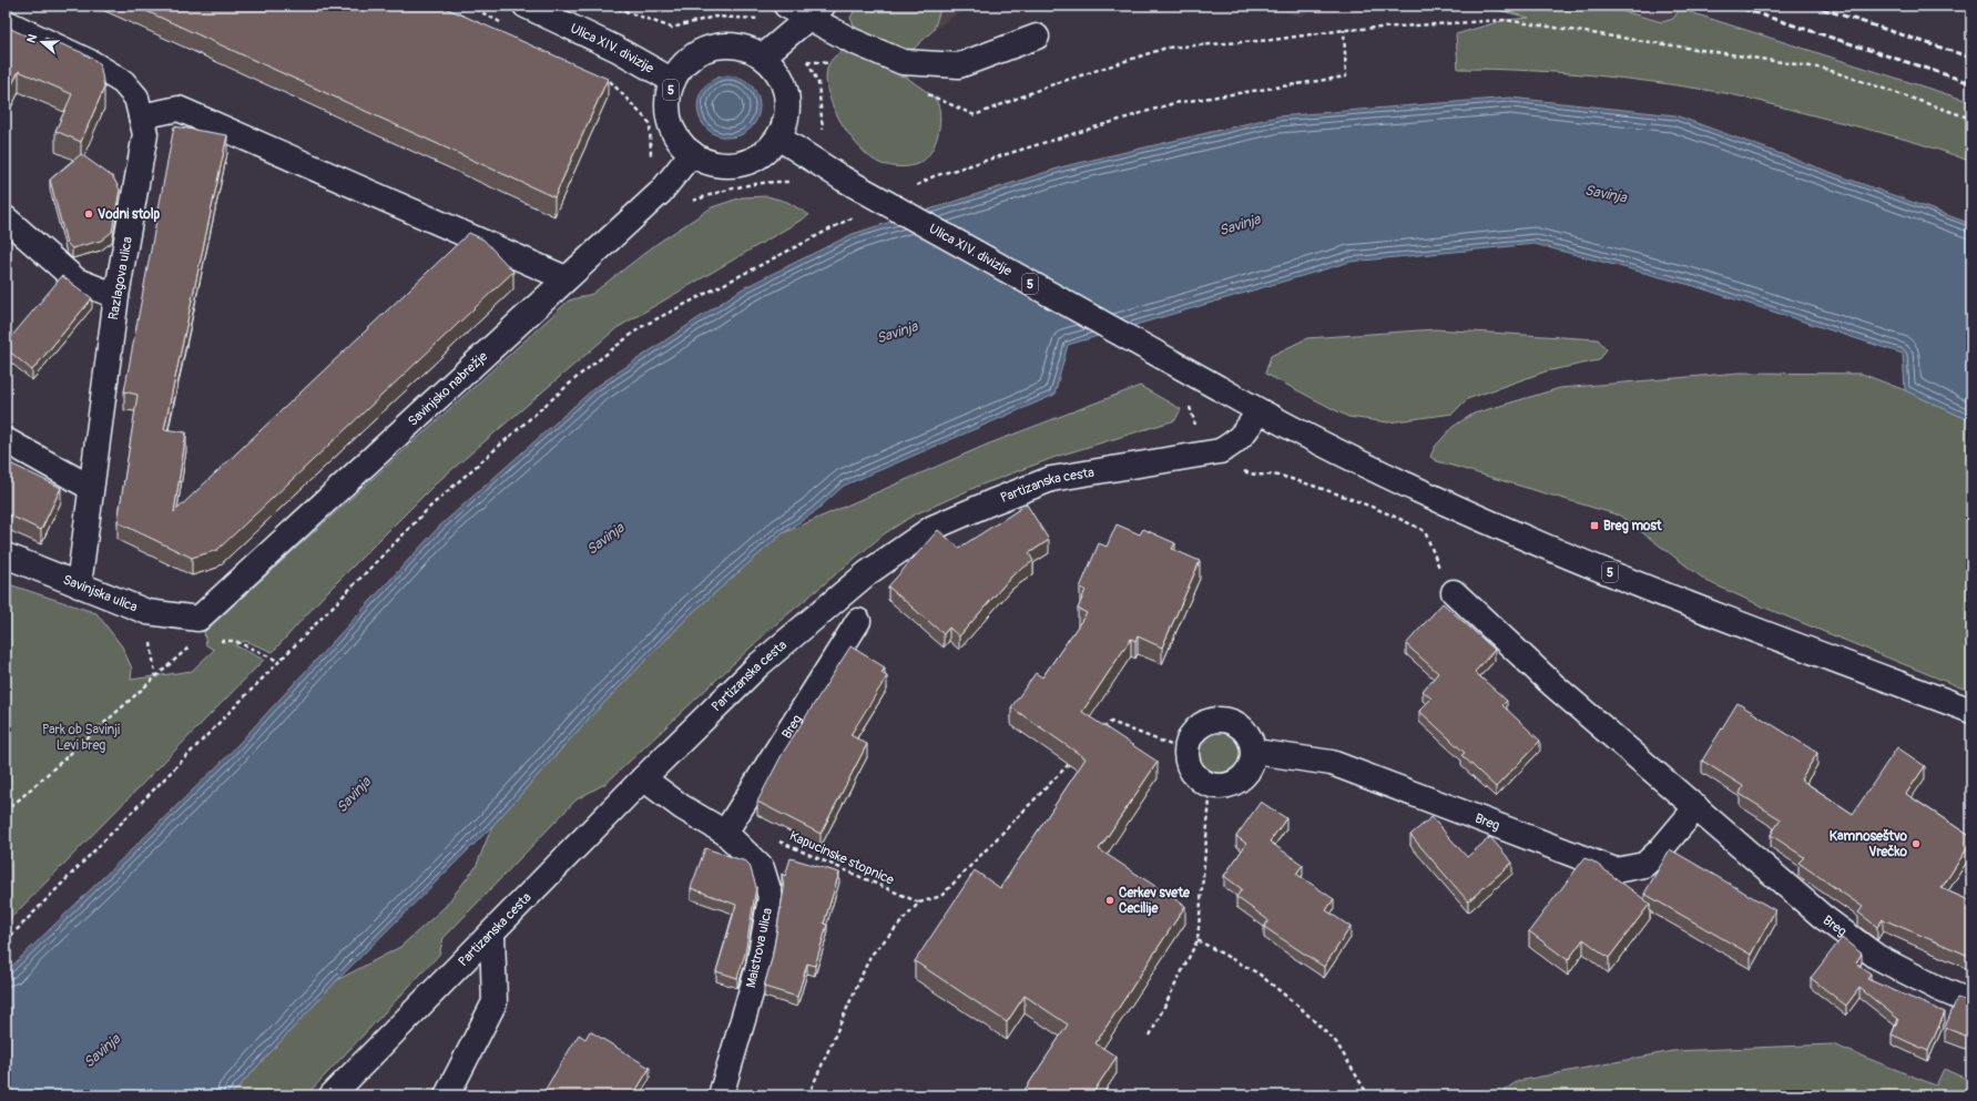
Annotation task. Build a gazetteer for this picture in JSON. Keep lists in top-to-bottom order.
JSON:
{
  "streets": {
    "street": [
      "Ulica XIV. divizije",
      "5",
      "Razlagova ulica",
      "Savinjsko nabrežje",
      "Partizanska cesta",
      "Savinjska ulica",
      "Breg",
      "Maistrova ulica"
    ],
    "path": ["Kapucinske stopnice"]
  },
  "crossings": [
    ["Ulica XIV. divizije", "5"],
    ["Ulica XIV. divizije", "Savinjsko nabrežje"],
    ["Ulica XIV. divizije", "Partizanska cesta"],
    ["5", "Savinjsko nabrežje"],
    ["5", "Partizanska cesta"],
    ["Razlagova ulica", "Savinjska ulica"],
    ["Savinjsko nabrežje", "Savinjska ulica"],
    ["Partizanska cesta", "Maistrova ulica"],
    ["Breg", "Maistrova ulica"]
  ],
  "water": ["Savinja"],
  "parks": ["Park ob Savinji Levi breg"],
  "places": {
    "other": ["Vodni stolp", "Kamnoseštvo Vrečko", "Cerkev svete Cecilije"],
    "transit": ["Breg most"]
  },
  "north": "left"
}
